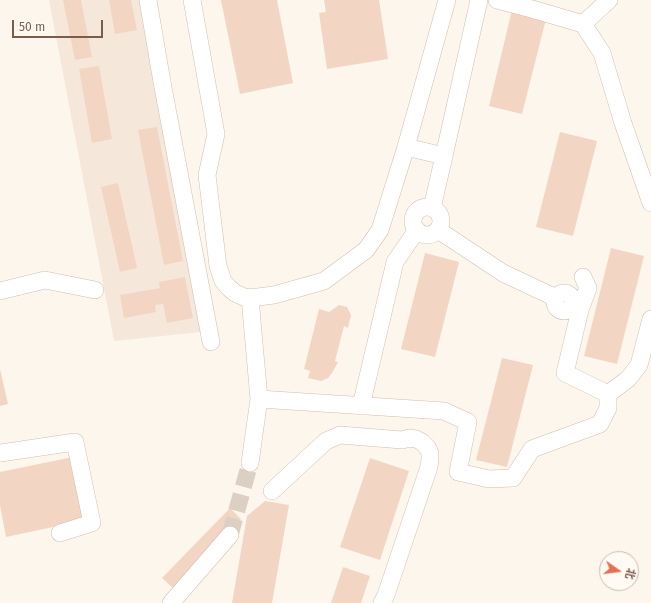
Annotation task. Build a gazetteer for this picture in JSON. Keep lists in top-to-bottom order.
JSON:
{
  "scale_bar": "50 m",
  "north": "right"
}
